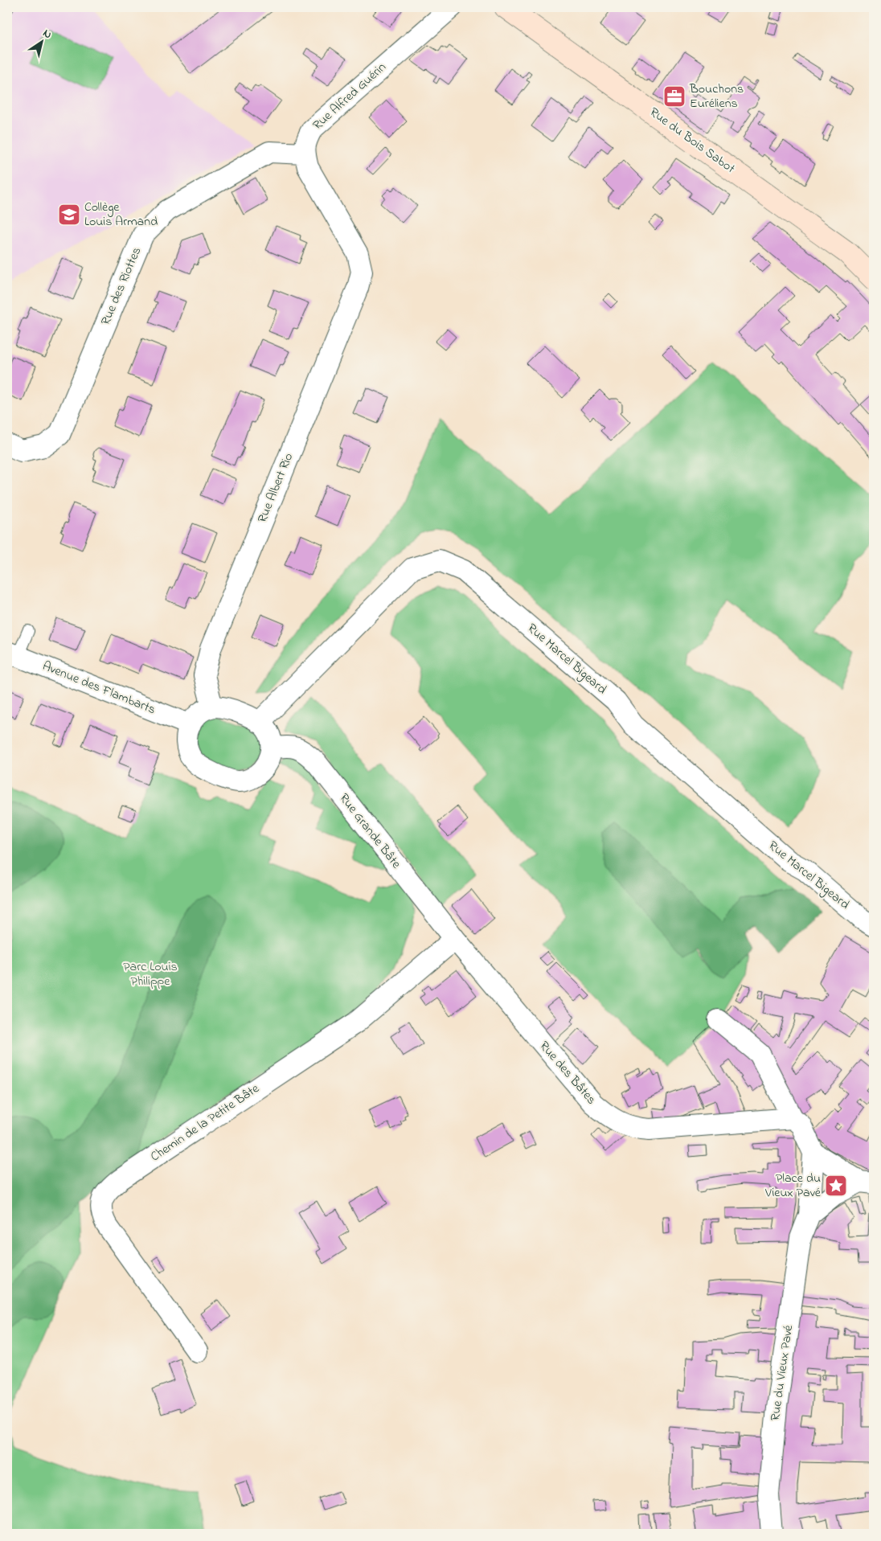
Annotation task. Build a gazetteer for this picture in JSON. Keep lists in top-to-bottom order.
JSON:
{
  "streets": {
    "main road": ["Rue du Bois Sabot"],
    "street": [
      "Rue Alfred Guérin",
      "Rue des Riottes",
      "Rue Albert Rio",
      "Rue Marcel Bigeard",
      "Avenue des Flambarts",
      "Rue Grande Bâte",
      "Rue des Bâtes",
      "Chemin de la Petite Bâte",
      "Rue du Vieux Pavé"
    ]
  },
  "crossings": [
    ["Rue Alfred Guérin", "Rue des Riottes"],
    ["Rue Alfred Guérin", "Rue Albert Rio"],
    ["Rue des Riottes", "Rue Albert Rio"],
    ["Rue Albert Rio", "Rue Marcel Bigeard"],
    ["Rue Albert Rio", "Avenue des Flambarts"],
    ["Rue Albert Rio", "Rue Grande Bâte"],
    ["Rue Marcel Bigeard", "Avenue des Flambarts"],
    ["Rue Marcel Bigeard", "Rue Grande Bâte"],
    ["Avenue des Flambarts", "Rue Grande Bâte"],
    ["Rue Grande Bâte", "Rue des Bâtes"],
    ["Rue Grande Bâte", "Chemin de la Petite Bâte"],
    ["Rue des Bâtes", "Chemin de la Petite Bâte"]
  ],
  "parks": ["Parc Louis Philippe"],
  "places": {
    "office": ["Bouchons Euréliens"],
    "school or university": ["Collège Louis Armand"],
    "place": ["Place du Vieux Pavé"]
  },
  "north": "top right"
}
